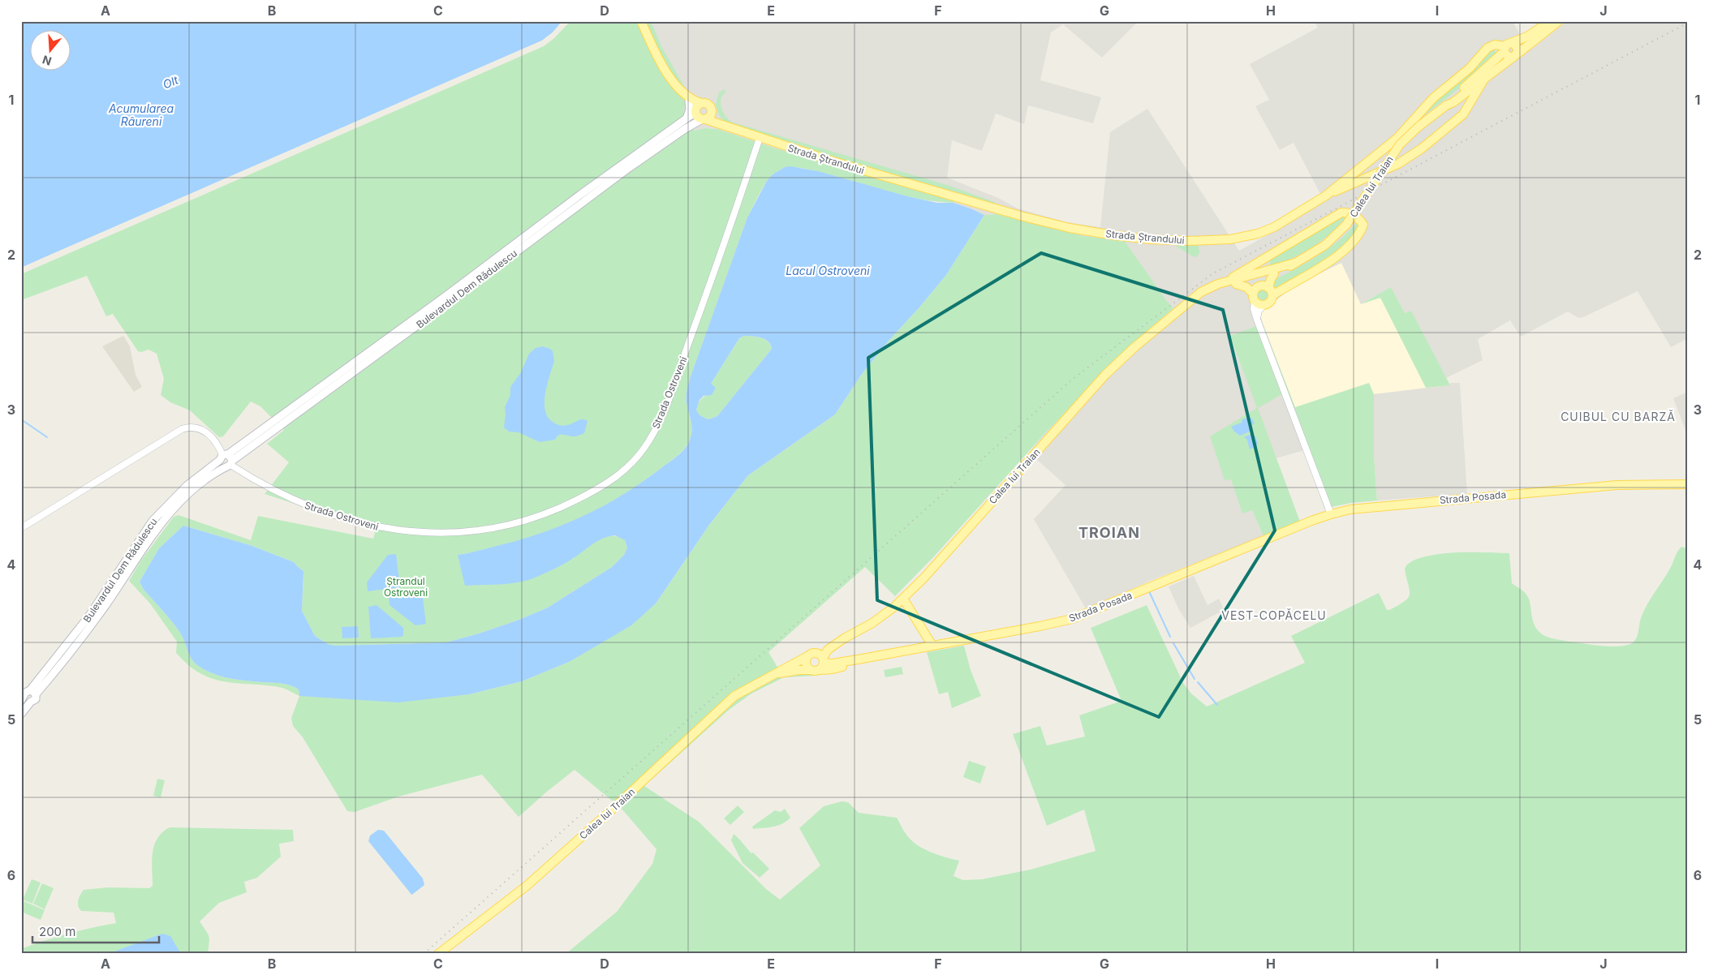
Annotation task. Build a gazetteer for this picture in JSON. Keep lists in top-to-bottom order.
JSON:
{
  "streets": {
    "main road": [
      "Strada Ștrandului",
      "Calea lui Traian",
      "Bulevardul Dem Rădulescu",
      "Strada Posada"
    ],
    "street": ["Strada Ostroveni"]
  },
  "crossings": [
    ["Strada Ștrandului", "Calea lui Traian"],
    ["Strada Ștrandului", "Bulevardul Dem Rădulescu"],
    ["Strada Ștrandului", "Strada Ostroveni"],
    ["Calea lui Traian", "Strada Posada"],
    ["Bulevardul Dem Rădulescu", "Strada Ostroveni"]
  ],
  "districts": ["CUIBUL CU BARZĂ", "TROIAN", "VEST-COPĂCELU"],
  "water": ["Olt", "Acumularea Râureni", "Lacul Ostroveni"],
  "parks": ["Ștrandul Ostroveni"],
  "scale_bar": "200 m",
  "north": "bottom",
  "grid": {
    "columns": [
      "A",
      "B",
      "C",
      "D",
      "E",
      "F",
      "G",
      "H",
      "I",
      "J"
    ],
    "rows": [
      "1",
      "2",
      "3",
      "4",
      "5",
      "6"
    ]
  }
}
